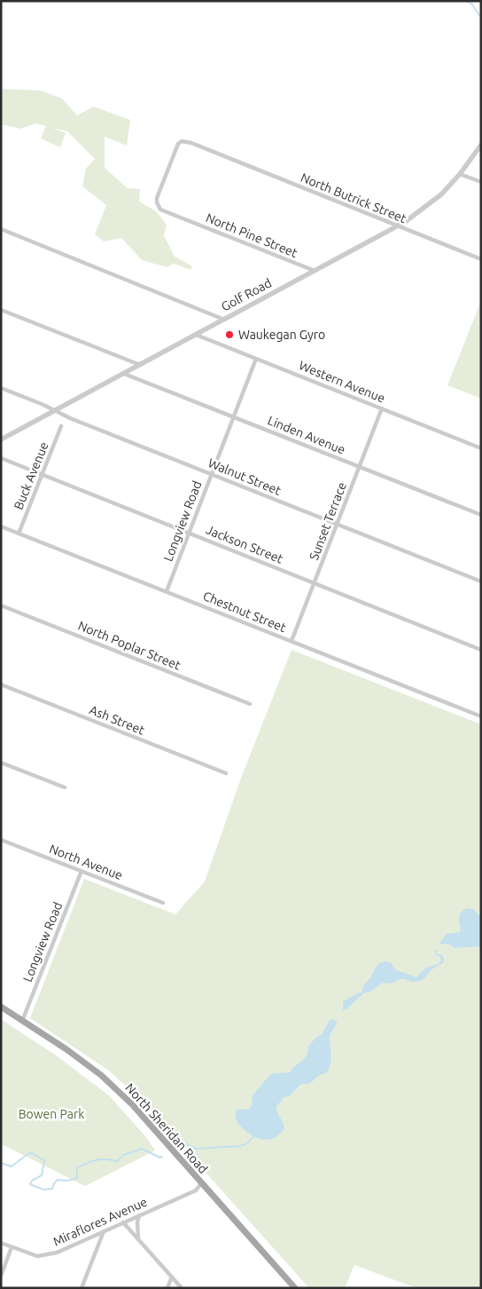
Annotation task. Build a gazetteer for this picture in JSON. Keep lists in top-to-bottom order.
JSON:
{
  "streets": {
    "main road": ["North Sheridan Road"],
    "street": [
      "North Butrick Street",
      "North Pine Street",
      "Golf Road",
      "Western Avenue",
      "Linden Avenue",
      "Buck Avenue",
      "Walnut Street",
      "Longview Road",
      "Sunset Terrace",
      "Jackson Street",
      "Chestnut Street",
      "North Poplar Street",
      "Ash Street",
      "North Avenue",
      "Miraflores Avenue"
    ]
  },
  "crossings": [
    ["North Butrick Street", "North Pine Street"],
    ["North Butrick Street", "Golf Road"],
    ["North Pine Street", "Golf Road"],
    ["Golf Road", "Western Avenue"],
    ["Golf Road", "Linden Avenue"],
    ["Golf Road", "Walnut Street"],
    ["Western Avenue", "Longview Road"],
    ["Western Avenue", "Sunset Terrace"],
    ["Linden Avenue", "Longview Road"],
    ["Linden Avenue", "Sunset Terrace"],
    ["Buck Avenue", "Jackson Street"],
    ["Buck Avenue", "Chestnut Street"],
    ["Walnut Street", "Longview Road"],
    ["Walnut Street", "Sunset Terrace"],
    ["Longview Road", "Jackson Street"],
    ["Longview Road", "Chestnut Street"],
    ["Longview Road", "North Avenue"],
    ["Longview Road", "North Sheridan Road"],
    ["Sunset Terrace", "Jackson Street"],
    ["Sunset Terrace", "Chestnut Street"],
    ["North Sheridan Road", "Miraflores Avenue"]
  ],
  "parks": ["Bowen Park"],
  "places": ["Waukegan Gyro"]
}
